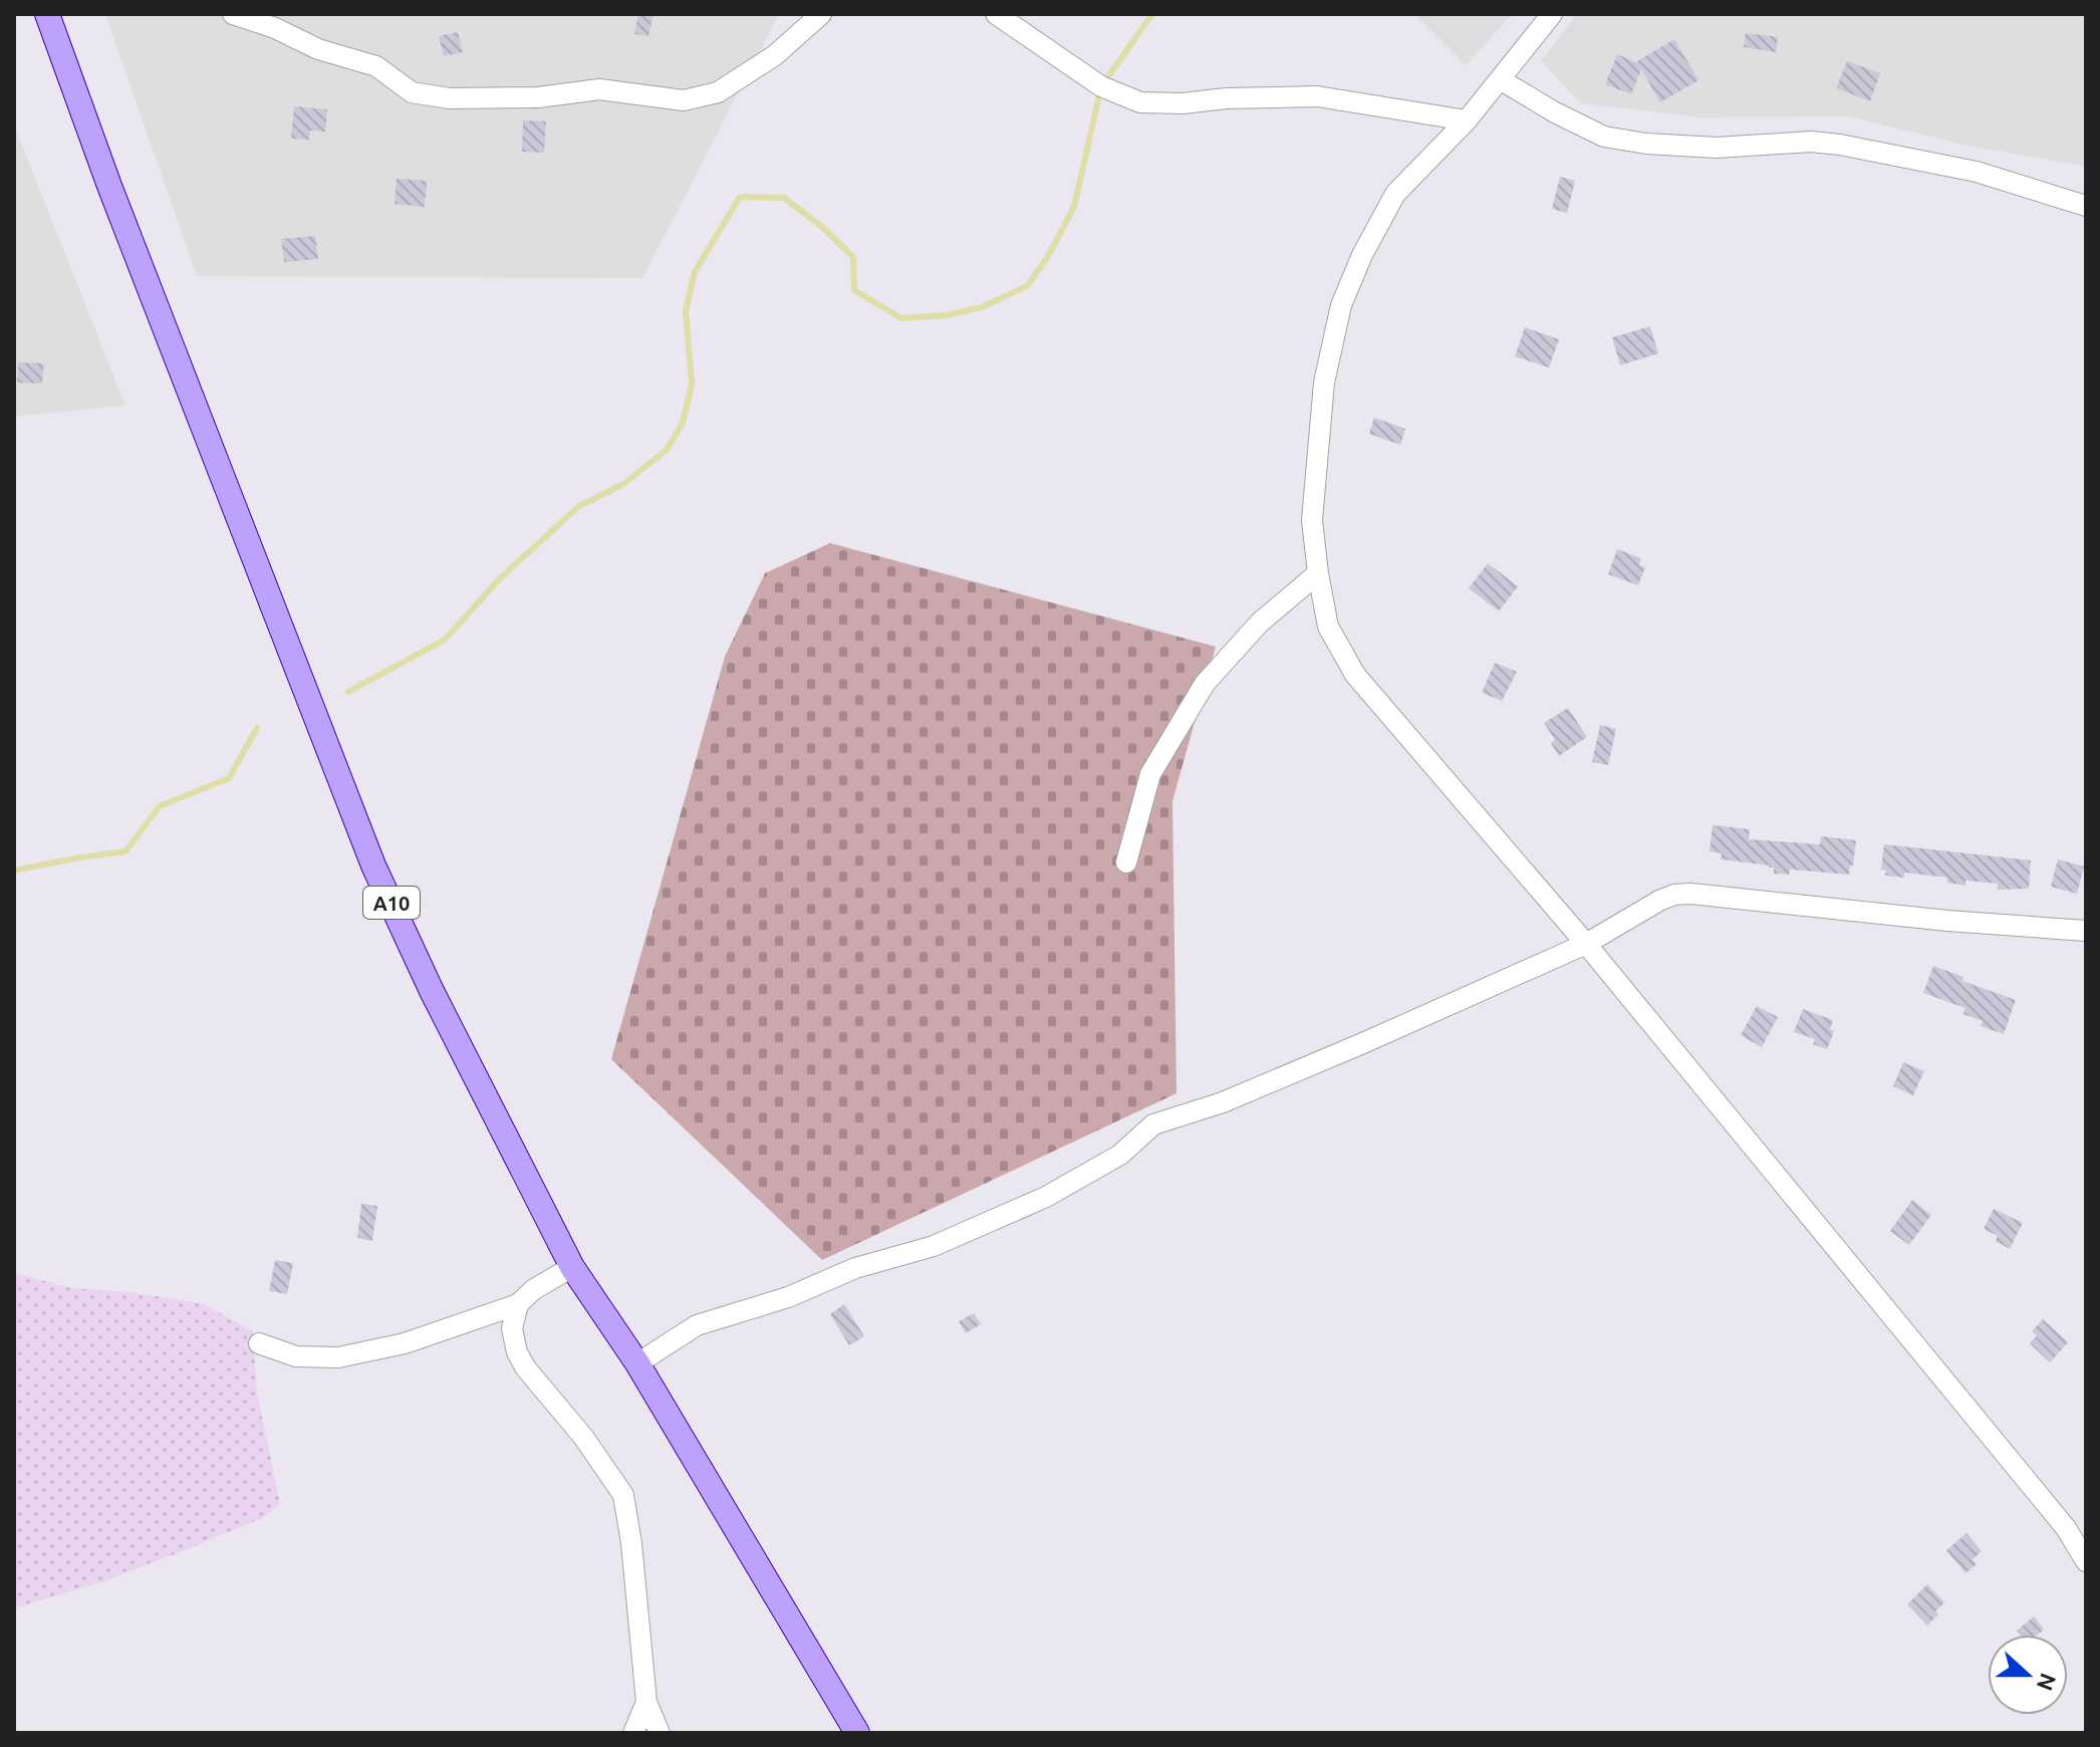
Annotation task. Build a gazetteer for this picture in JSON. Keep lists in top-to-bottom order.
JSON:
{
  "streets": {
    "main road": ["A10"]
  },
  "north": "right"
}
